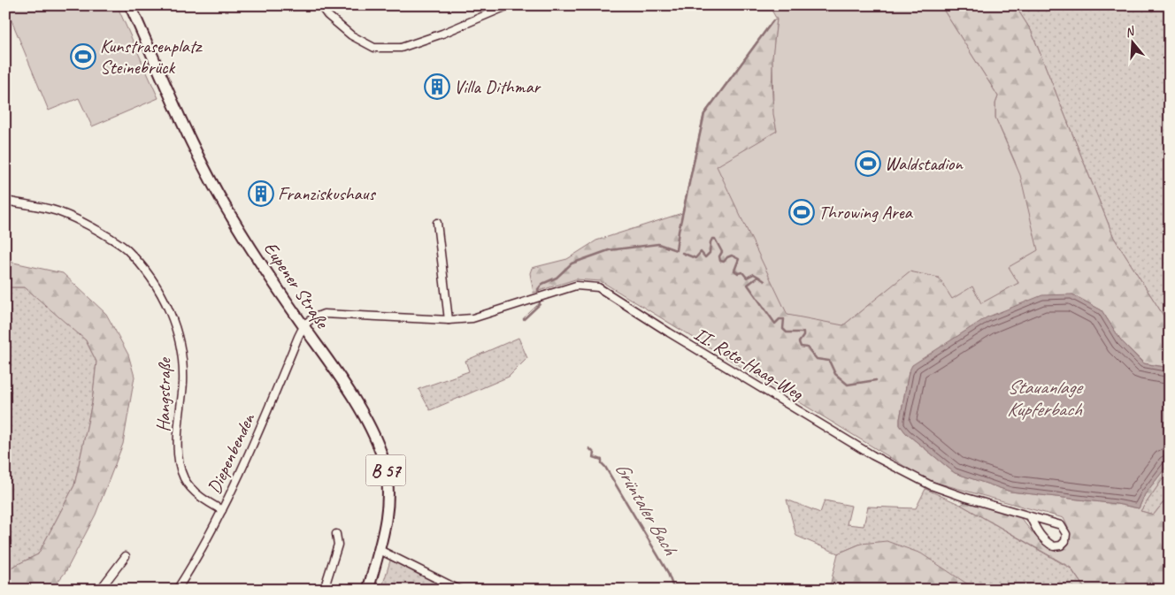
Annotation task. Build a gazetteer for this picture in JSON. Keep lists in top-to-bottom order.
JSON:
{
  "streets": {
    "main road": ["Eupener Straße", "B 57"],
    "street": ["II. Rote-Haag-Weg", "Hangstraße", "Diepenbenden"]
  },
  "crossings": [
    ["Eupener Straße", "II. Rote-Haag-Weg"],
    ["Eupener Straße", "Diepenbenden"],
    ["II. Rote-Haag-Weg", "Diepenbenden"],
    ["Hangstraße", "Diepenbenden"]
  ],
  "water": ["Stauanlage Kupferbach", "Grüntaler Bach"],
  "places": {
    "sports": ["Kunstrasenplatz Steinebrück", "Waldstadion", "Throwing Area"],
    "building": ["Villa Dithmar", "Franziskushaus"]
  },
  "north": "top"
}
